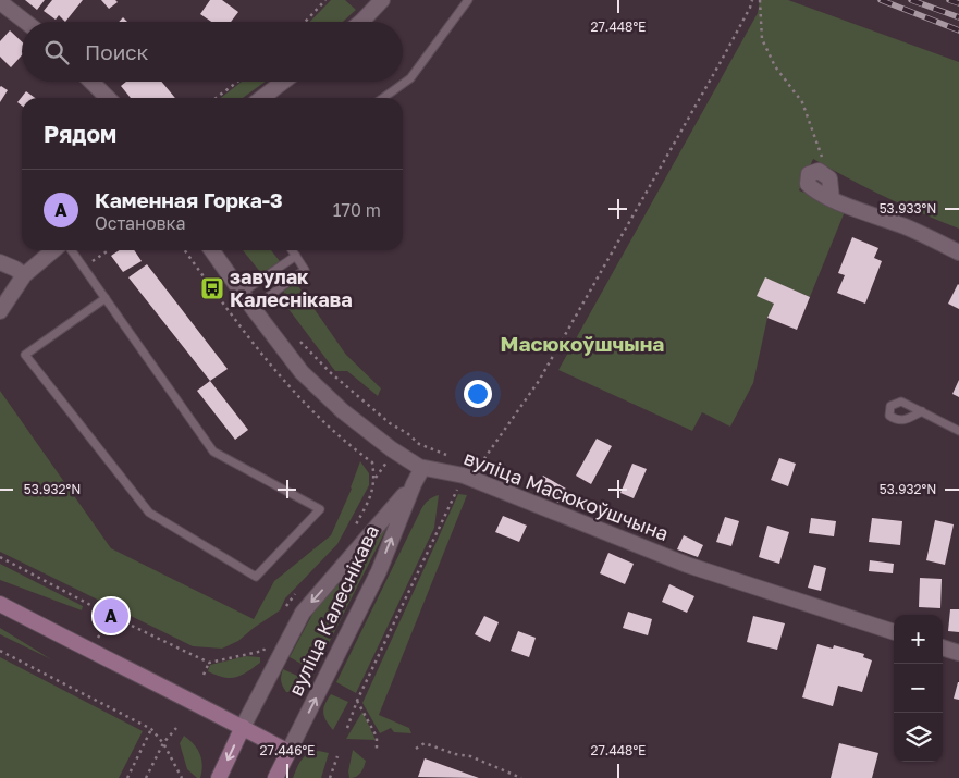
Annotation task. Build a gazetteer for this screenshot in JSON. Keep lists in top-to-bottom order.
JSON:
{
  "streets": {
    "main road": ["вуліца Калеснікава"],
    "street": ["вуліца Масюкоўшчына"]
  },
  "crossings": [
    ["вуліца Масюкоўшчына", "вуліца Калеснікава"]
  ],
  "districts": ["Масюкоўшчына"],
  "places": {
    "bus stop": ["завулак Калеснікава"]
  },
  "page": {
    "search": "Поиск",
    "heading": "Рядом",
    "list": [
      {
        "mark": "A",
        "name": "Каменная Горка-3",
        "note": "Остановка",
        "value": "170 m"
      }
    ],
    "pins": "A",
    "map_buttons": ["+", "−"]
  },
  "coordinates": [
    "27.448°E",
    "53.933°N",
    "53.932°N",
    "27.446°E"
  ]
}
